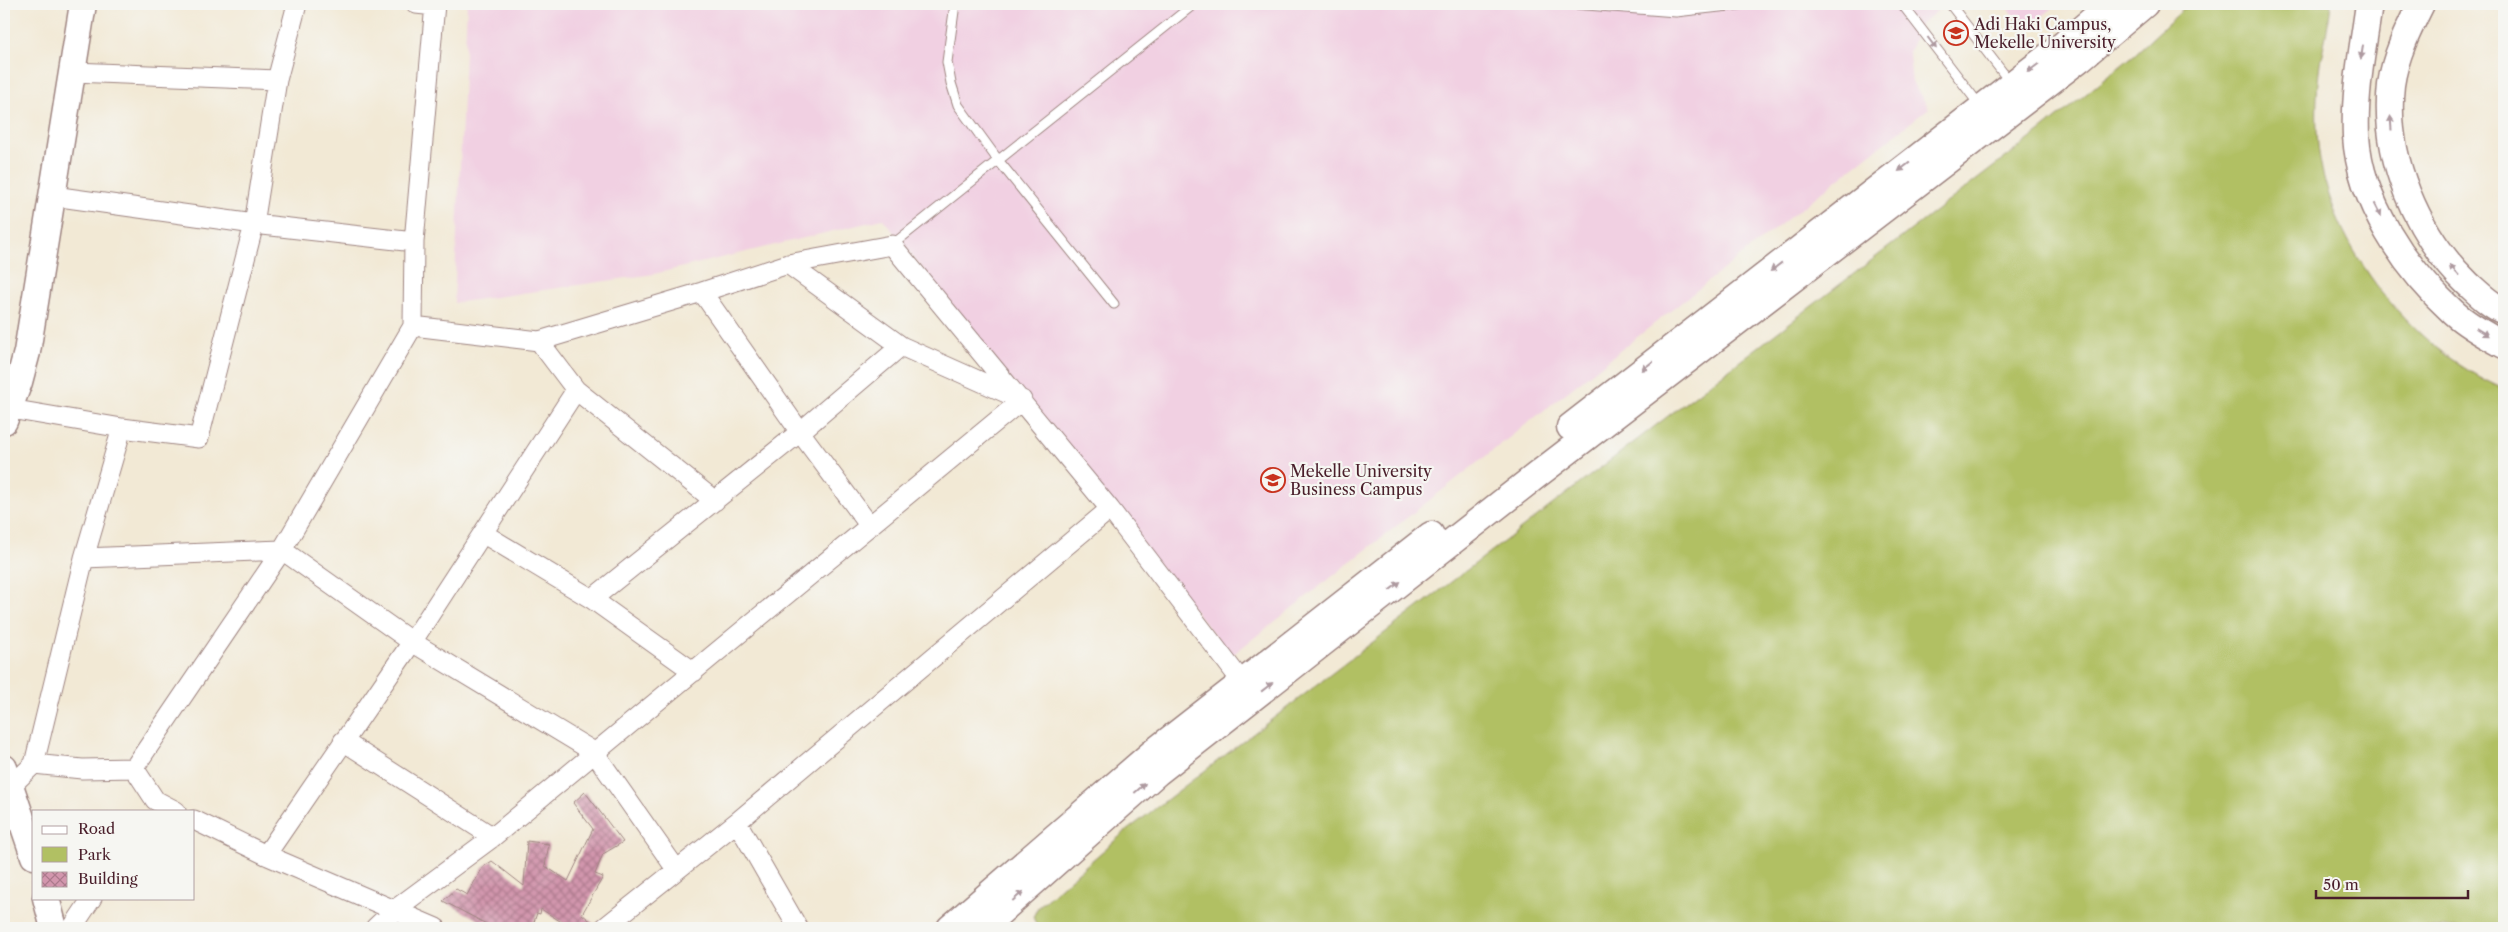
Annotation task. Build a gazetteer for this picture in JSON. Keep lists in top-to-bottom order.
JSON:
{
  "places": {
    "school or university": ["Adi Haki Campus, Mekelle University", "Mekelle University Business Campus"]
  },
  "legend": ["Road", "Park", "Building"],
  "scale_bar": "50 m"
}
